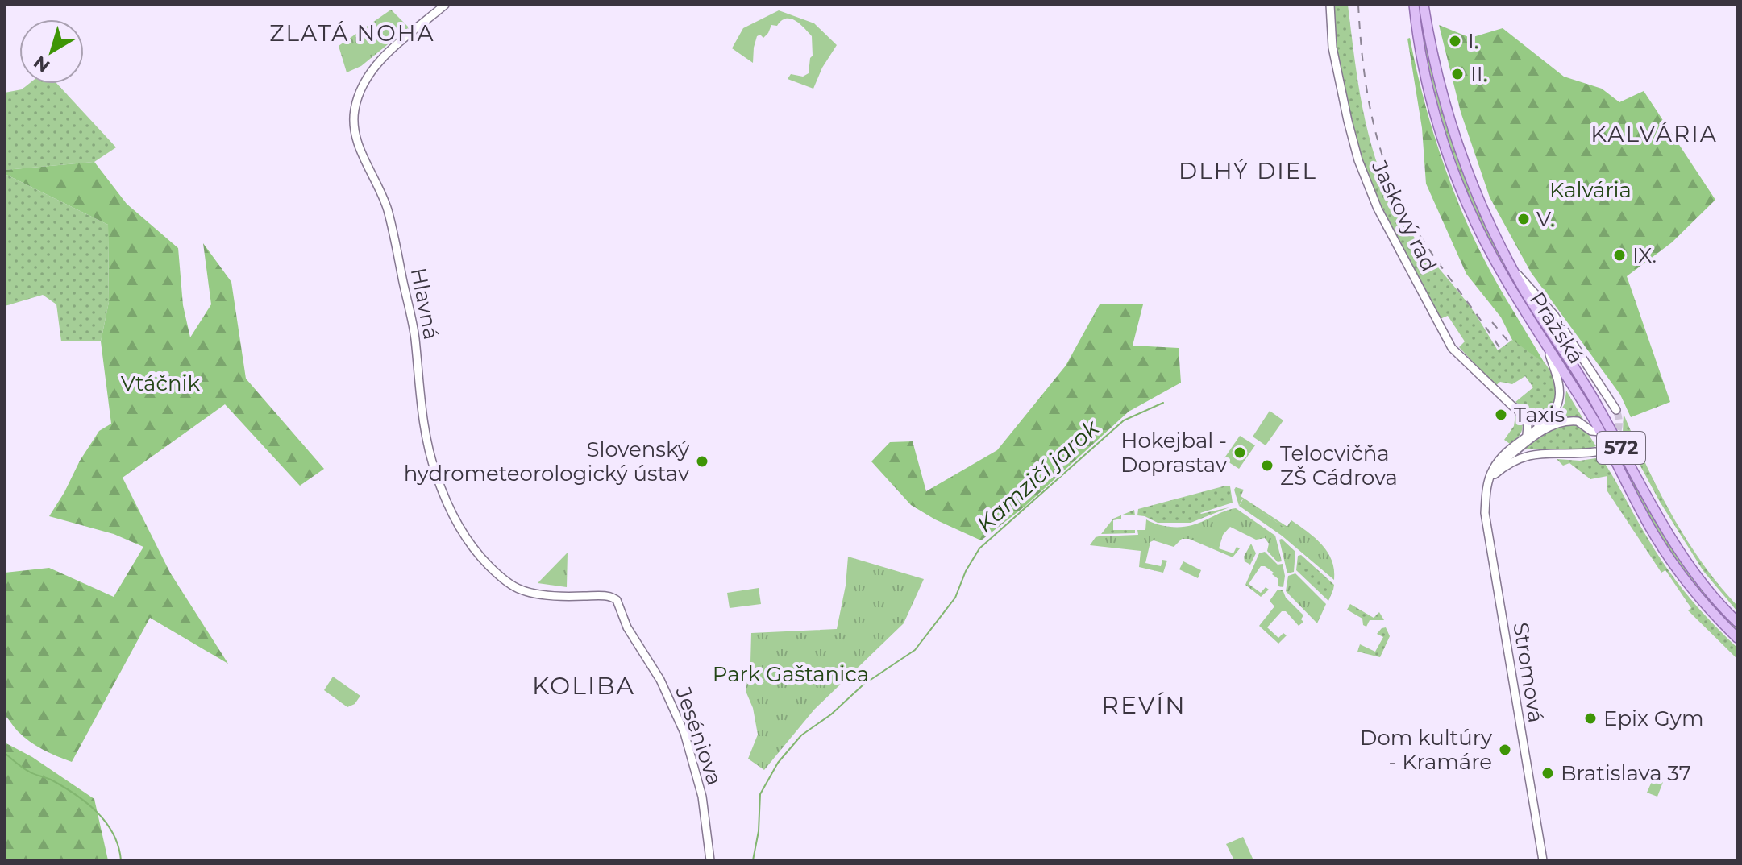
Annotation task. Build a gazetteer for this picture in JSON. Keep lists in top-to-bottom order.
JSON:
{
  "streets": {
    "main road": ["Pražská", "572"],
    "street": [
      "Jaskový rad",
      "Hlavná",
      "Stromová",
      "Jeséniova"
    ]
  },
  "crossings": [
    ["Jaskový rad", "Stromová"],
    ["Hlavná", "Jeséniova"]
  ],
  "districts": [
    "ZLATÁ NOHA",
    "KALVÁRIA",
    "DLHÝ DIEL",
    "KOLIBA",
    "REVÍN"
  ],
  "water": ["Kamzičí jarok"],
  "parks": ["Kalvária", "Vtáčnik", "Park Gaštanica"],
  "places": [
    "I.",
    "II.",
    "V.",
    "IX.",
    "Taxis",
    "Hokejbal - Doprastav",
    "Slovenský hydrometeorologický ústav",
    "Telocvičňa ZŠ Cádrova",
    "Epix Gym",
    "Dom kultúry - Kramáre",
    "Bratislava 37"
  ],
  "north": "bottom left"
}
